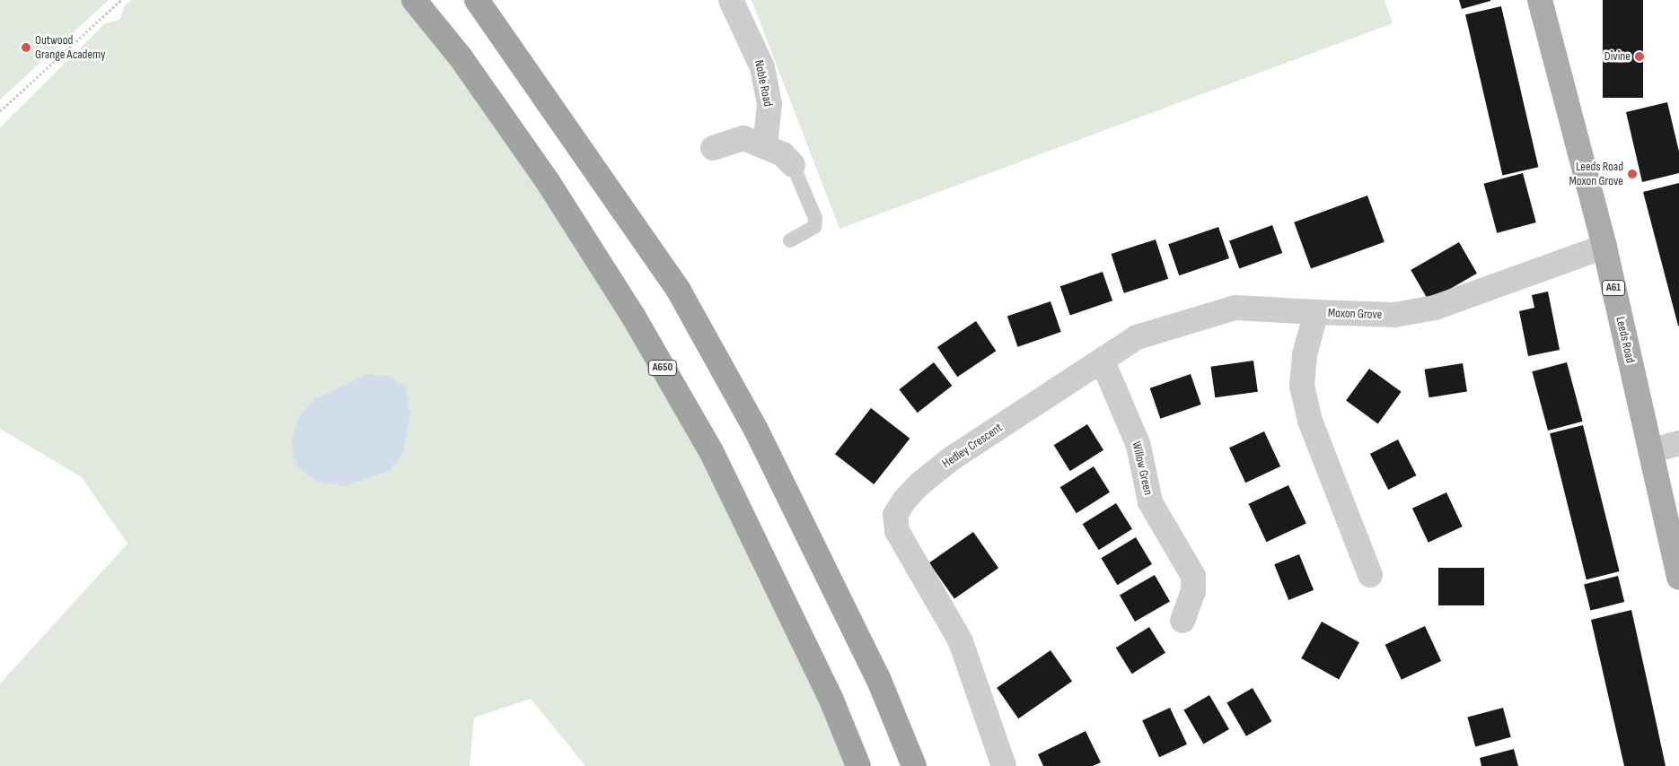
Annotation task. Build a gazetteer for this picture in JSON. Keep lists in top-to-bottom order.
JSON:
{
  "streets": {
    "highway": ["A650"],
    "main road": ["A61", "Leeds Road"],
    "street": [
      "Noble Road",
      "Moxon Grove",
      "Hedley Crescent",
      "Willow Green"
    ]
  },
  "crossings": [
    ["Moxon Grove", "Leeds Road"],
    ["Moxon Grove", "Hedley Crescent"],
    ["Hedley Crescent", "Willow Green"]
  ],
  "places": ["Outwood Grange Academy", "Divine", "Leeds Road Moxon Grove"]
}
